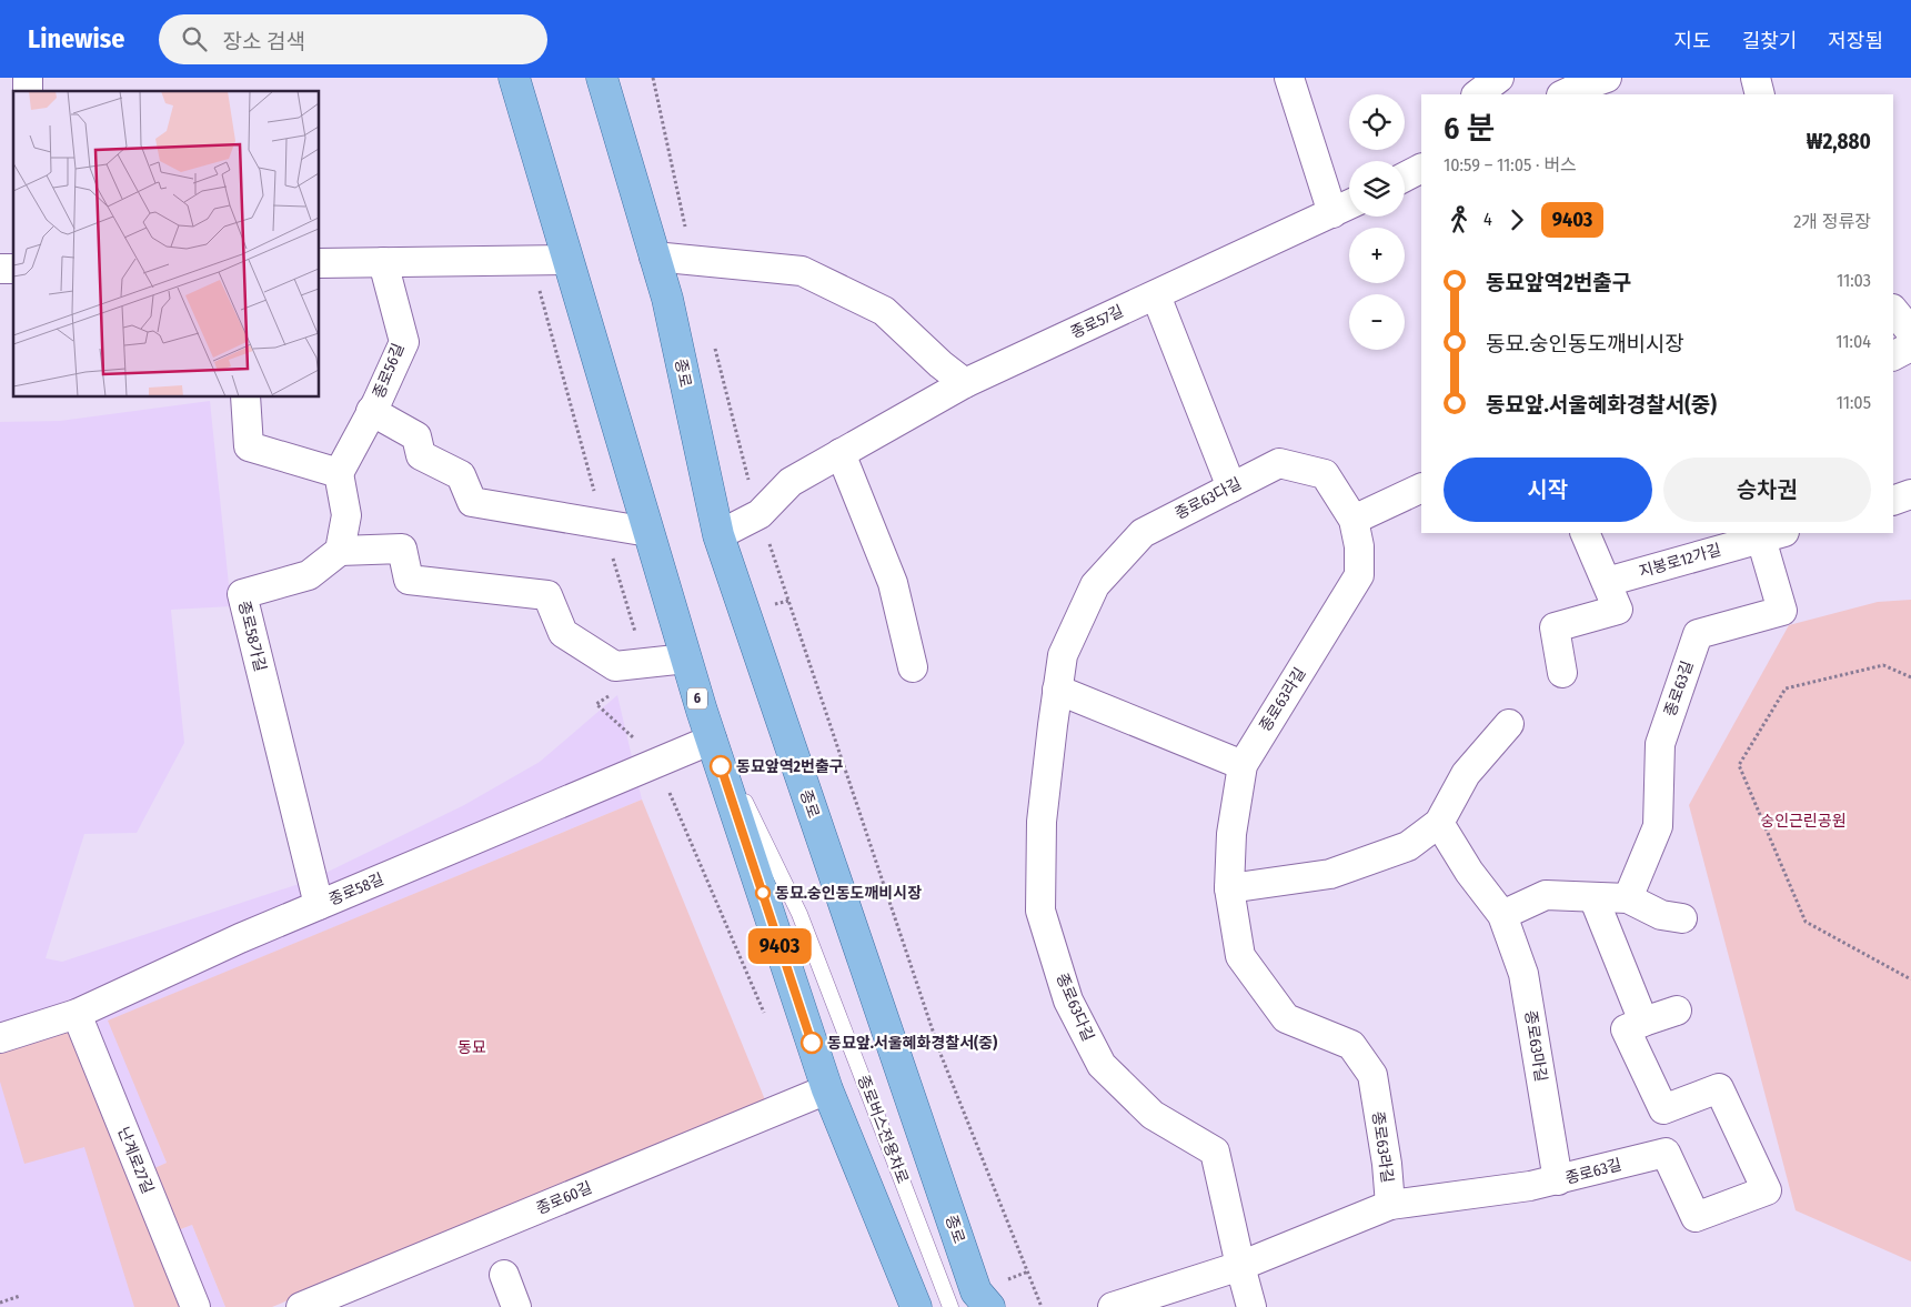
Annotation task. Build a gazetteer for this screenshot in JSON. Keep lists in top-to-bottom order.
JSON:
{
  "streets": {
    "main road": ["종로", "6"],
    "street": [
      "종로57길",
      "종로56길",
      "종로63다길",
      "지봉로12가길",
      "종로58가길",
      "종로63길",
      "종로63라길",
      "종로58길",
      "종로63마길",
      "난계로27길",
      "종로60길"
    ],
    "lane": ["종로버스전용차로"]
  },
  "crossings": [
    ["종로57길", "종로"],
    ["종로63다길", "종로63길"],
    ["종로63다길", "종로63라길"],
    ["지봉로12가길", "종로63길"],
    ["종로58가길", "종로58길"],
    ["종로63길", "종로63라길"],
    ["종로63길", "종로63마길"],
    ["6", "종로58길"],
    ["6", "종로버스전용차로"],
    ["6", "종로60길"],
    ["종로58길", "난계로27길"]
  ],
  "parks": ["숭인근린공원", "동묘"],
  "places": ["동묘앞역2번출구", "동묘.숭인동도깨비시장", "동묘앞.서울혜화경찰서(중)"],
  "lines": ["bus line 9403"],
  "page": {
    "header": "Linewise",
    "search": "장소 검색",
    "nav": ["지도", "길찾기", "저장됨"],
    "on_map": "9403",
    "map_buttons": ["+", "−"],
    "heading": ["6 분", "10:59 – 11:05 · 버스", "₩2,880"],
    "legs": ["4", "9403", "2개 정류장"],
    "list": [
      {
        "name": "동묘앞역2번출구",
        "value": "11:03"
      },
      {
        "name": "동묘.숭인동도깨비시장",
        "value": "11:04"
      },
      {
        "name": "동묘앞.서울혜화경찰서(중)",
        "value": "11:05"
      }
    ],
    "buttons": ["시작", "승차권"]
  }
}
